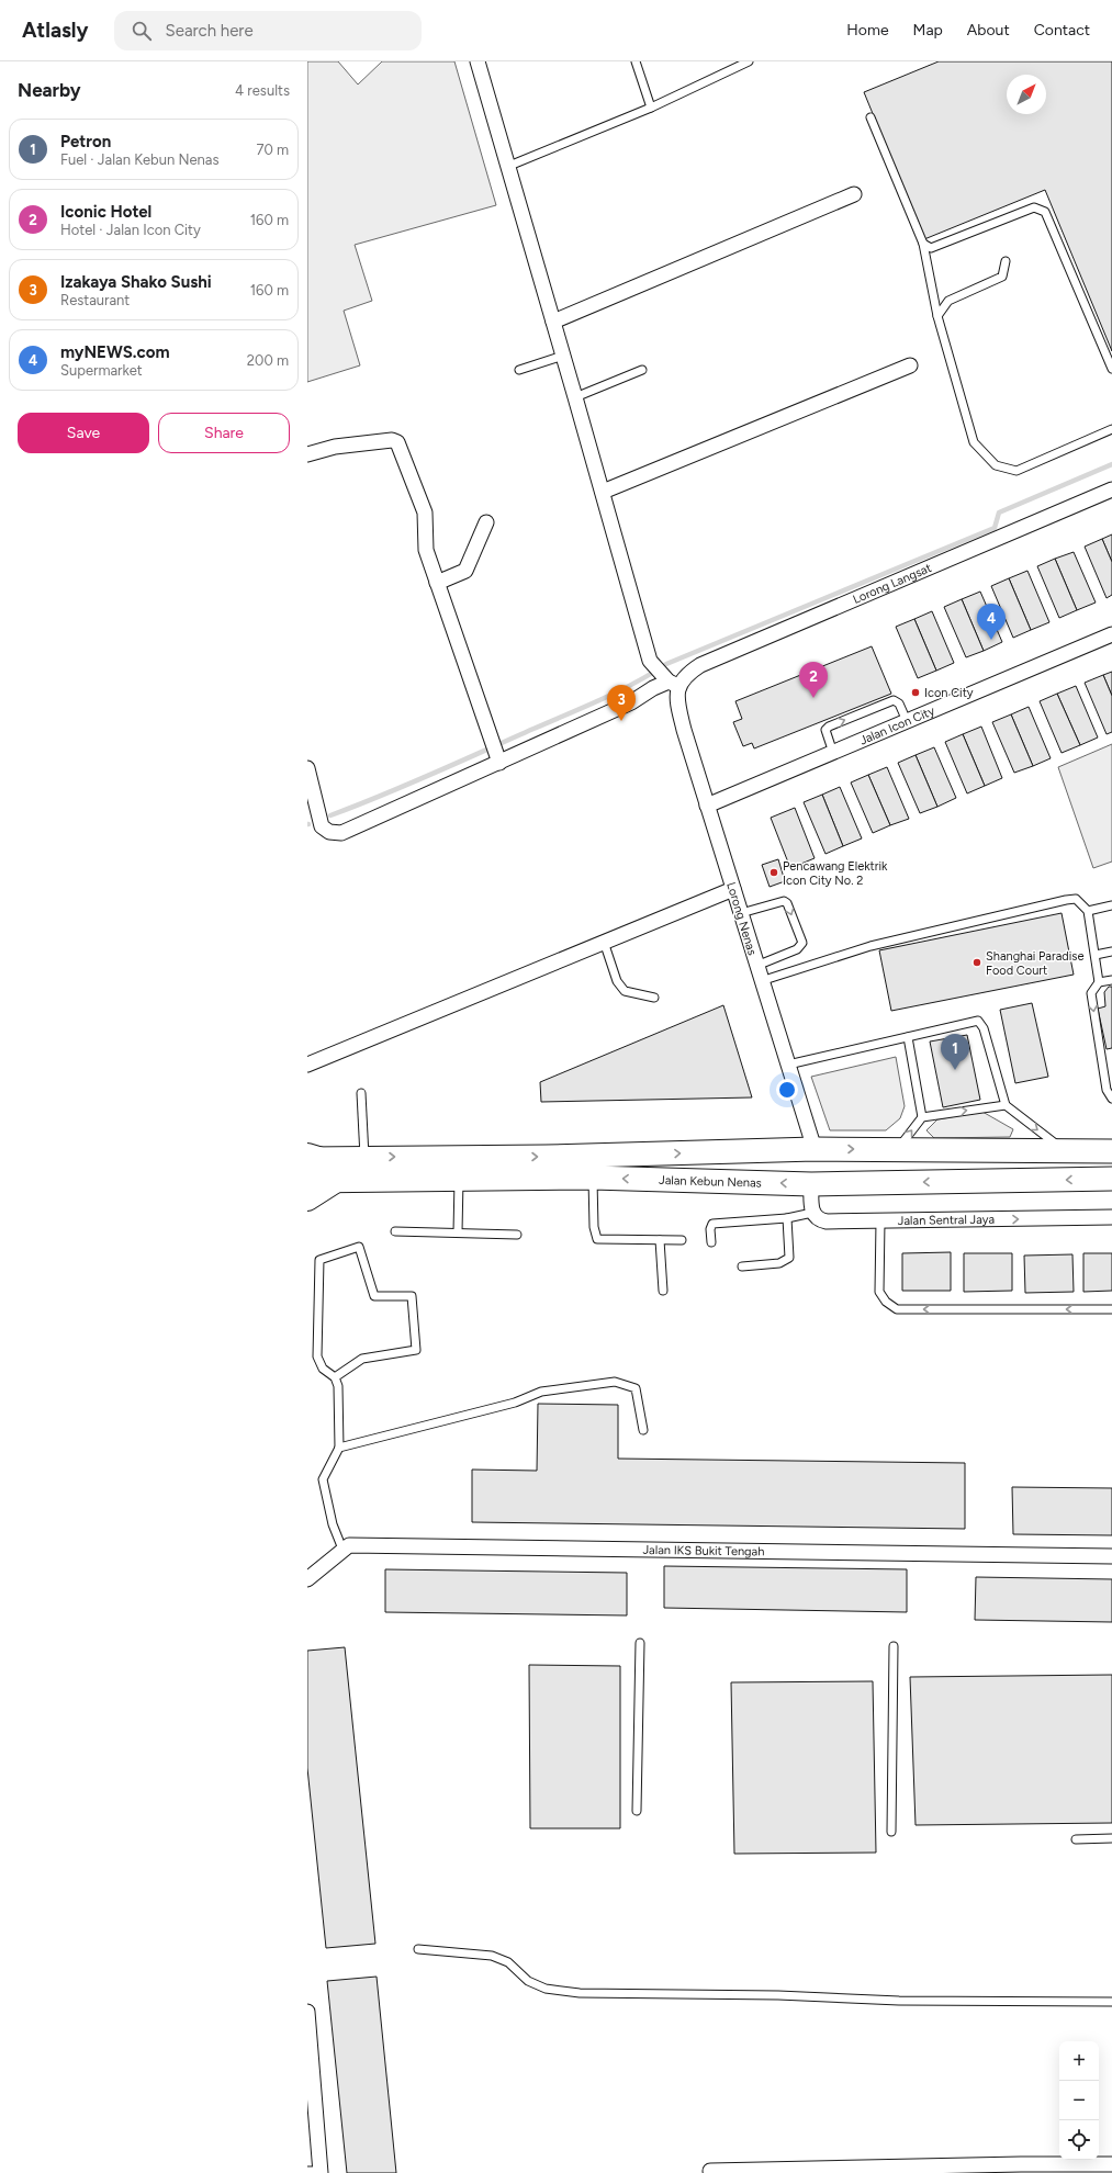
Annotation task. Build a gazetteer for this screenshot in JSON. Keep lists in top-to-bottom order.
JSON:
{
  "streets": {
    "main road": ["Jalan Kebun Nenas"],
    "street": [
      "Lorong Langsat",
      "Jalan Icon City",
      "Lorong Nenas",
      "Jalan Sentral Jaya",
      "Jalan IKS Bukit Tengah"
    ]
  },
  "crossings": [
    ["Lorong Langsat", "Lorong Nenas"],
    ["Jalan Icon City", "Lorong Nenas"]
  ],
  "one_way": ["Jalan Sentral Jaya"],
  "places": ["Icon City", "Pencawang Elektrik Icon City No. 2", "Shanghai Paradise Food Court"],
  "north": "top right",
  "page": {
    "header": "Atlasly",
    "search": "Search here",
    "nav": [
      "Home",
      "Map",
      "About",
      "Contact"
    ],
    "heading": ["Nearby", "4 results"],
    "list": [
      {
        "mark": "1",
        "name": "Petron",
        "note": "Fuel · Jalan Kebun Nenas",
        "value": "70 m"
      },
      {
        "mark": "2",
        "name": "Iconic Hotel",
        "note": "Hotel · Jalan Icon City",
        "value": "160 m"
      },
      {
        "mark": "3",
        "name": "Izakaya Shako Sushi",
        "note": "Restaurant",
        "value": "160 m"
      },
      {
        "mark": "4",
        "name": "myNEWS.com",
        "note": "Supermarket",
        "value": "200 m"
      }
    ],
    "buttons": ["Save", "Share"],
    "pins": [
      "4",
      "2",
      "3",
      "1"
    ],
    "map_buttons": ["+", "−"]
  }
}
